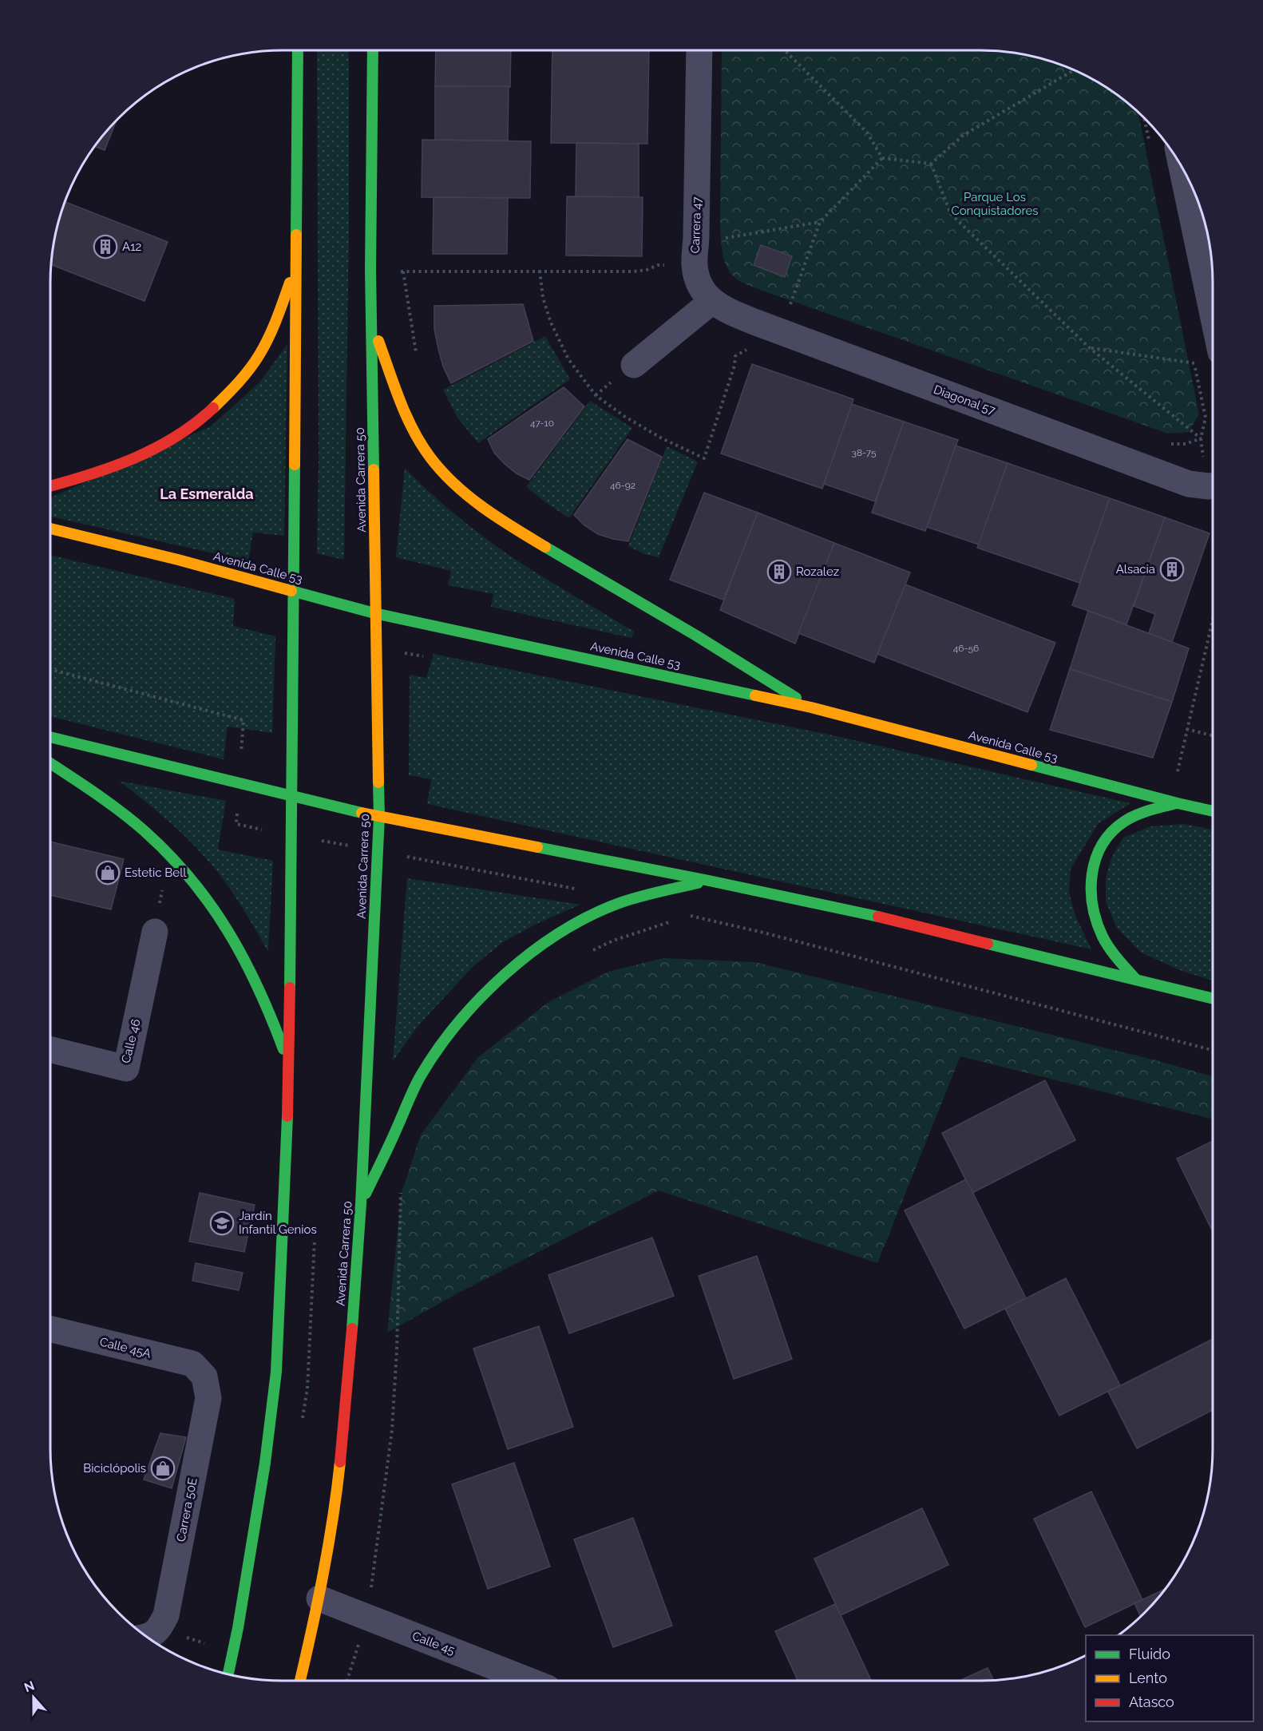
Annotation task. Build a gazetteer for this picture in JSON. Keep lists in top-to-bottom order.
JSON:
{
  "streets": {
    "main road": ["Avenida Carrera 50", "Avenida Calle 53"],
    "street": [
      "Carrera 47",
      "Diagonal 57",
      "Calle 46",
      "Calle 45A",
      "Carrera 50E",
      "Calle 45"
    ]
  },
  "crossings": [
    ["Carrera 47", "Diagonal 57"],
    ["Avenida Carrera 50", "Avenida Calle 53"],
    ["Avenida Carrera 50", "Calle 45"],
    ["Calle 45A", "Carrera 50E"]
  ],
  "districts": ["La Esmeralda"],
  "parks": ["Parque Los Conquistadores"],
  "places": {
    "building": ["A12", "Alsacia", "Rozalez"],
    "shop": ["Estetic Bell", "Biciclópolis"],
    "school or university": ["Jardín Infantil Genios"]
  },
  "house_numbers": [
    "47-10",
    "38-75",
    "46-92",
    "46-56"
  ],
  "legend": ["Fluido", "Lento", "Atasco"],
  "north": "top"
}
